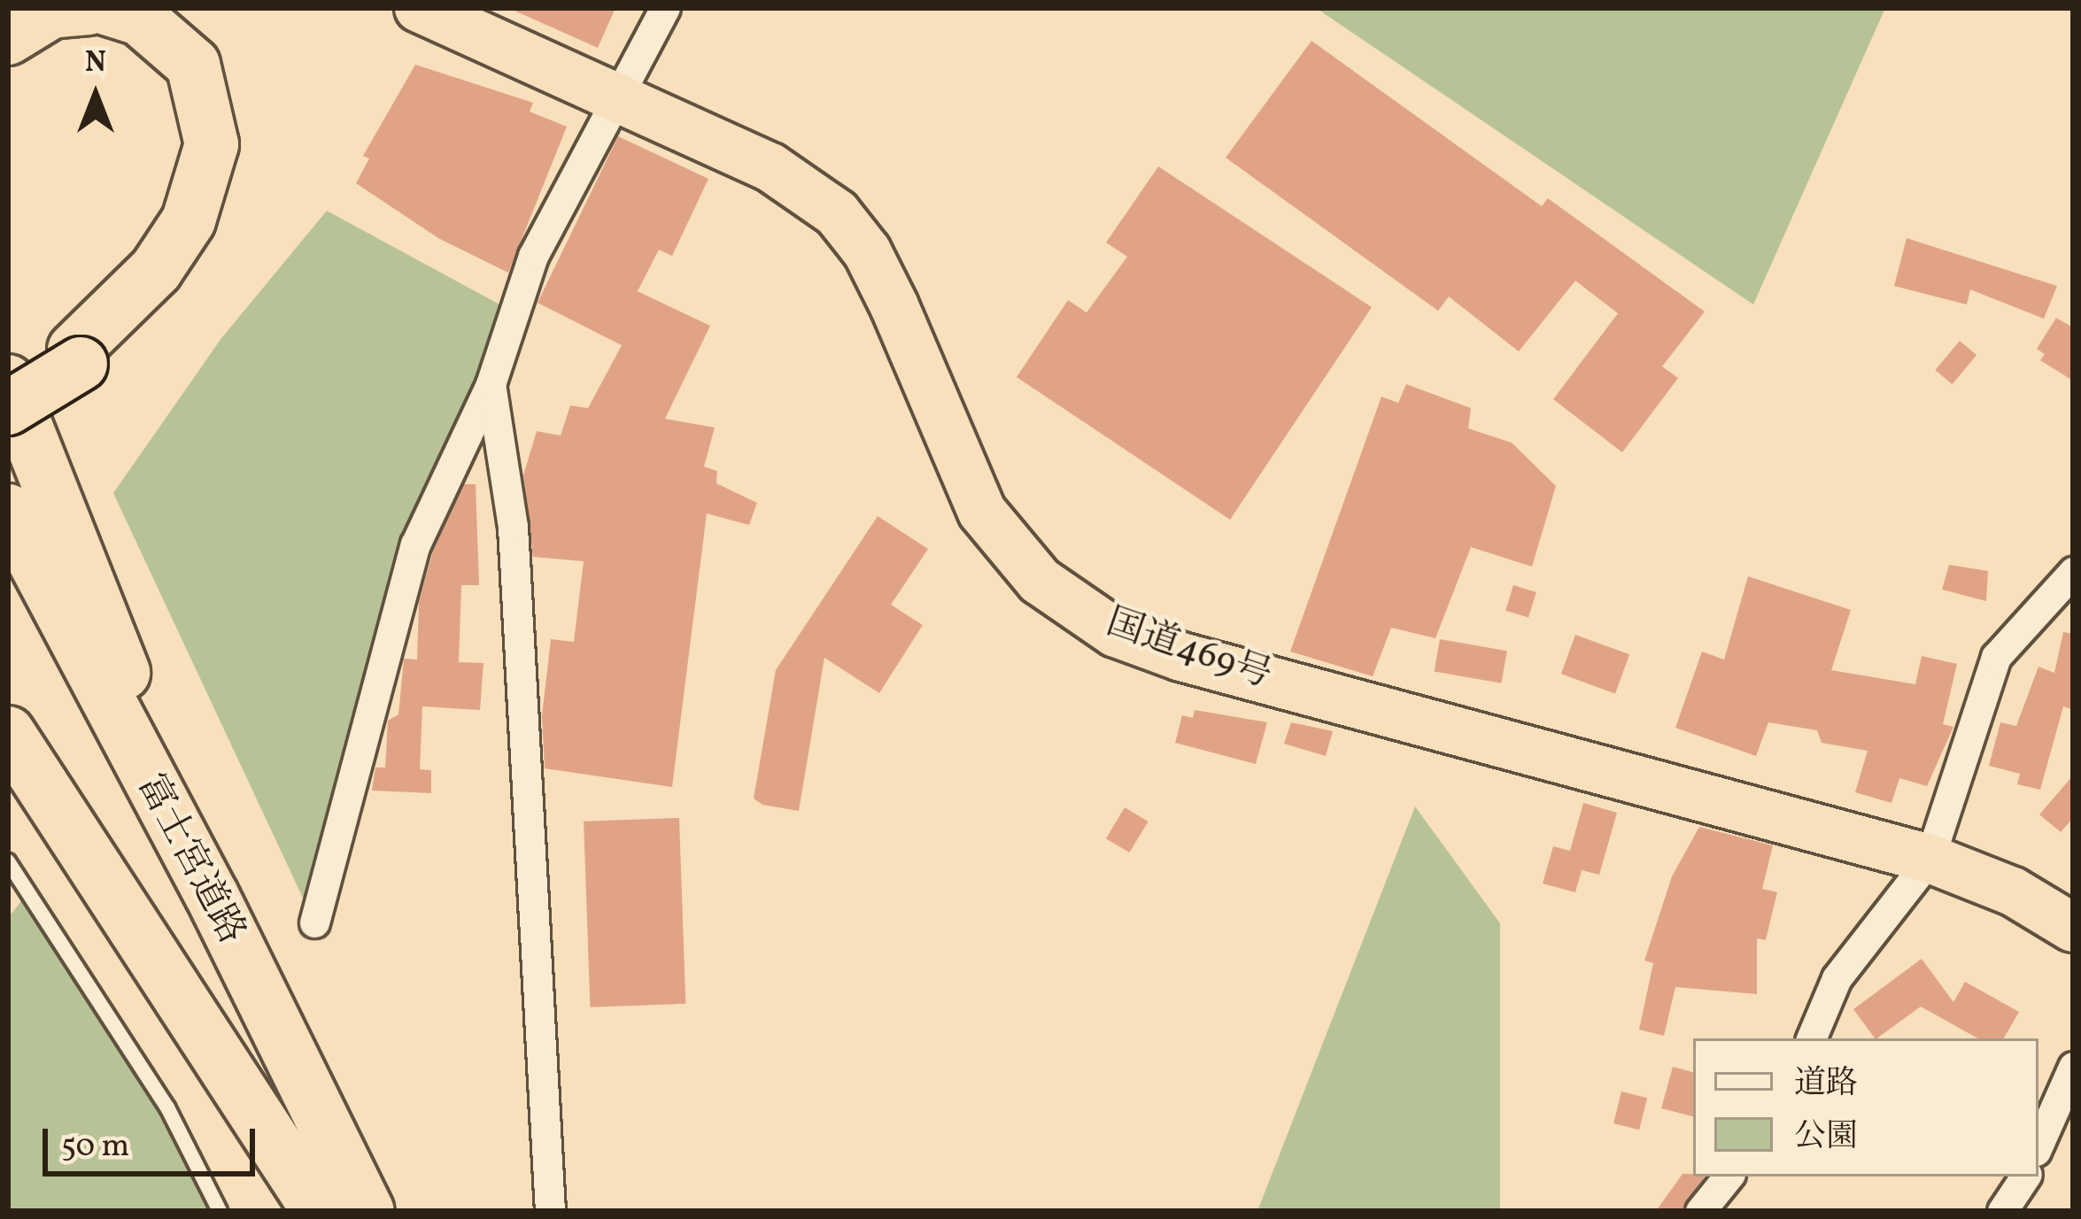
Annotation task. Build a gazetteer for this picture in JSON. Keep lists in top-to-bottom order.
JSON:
{
  "streets": {
    "highway": ["国道469号", "富士宮道路"]
  },
  "legend": ["道路", "公園"],
  "scale_bar": "50 m",
  "north": "top"
}
